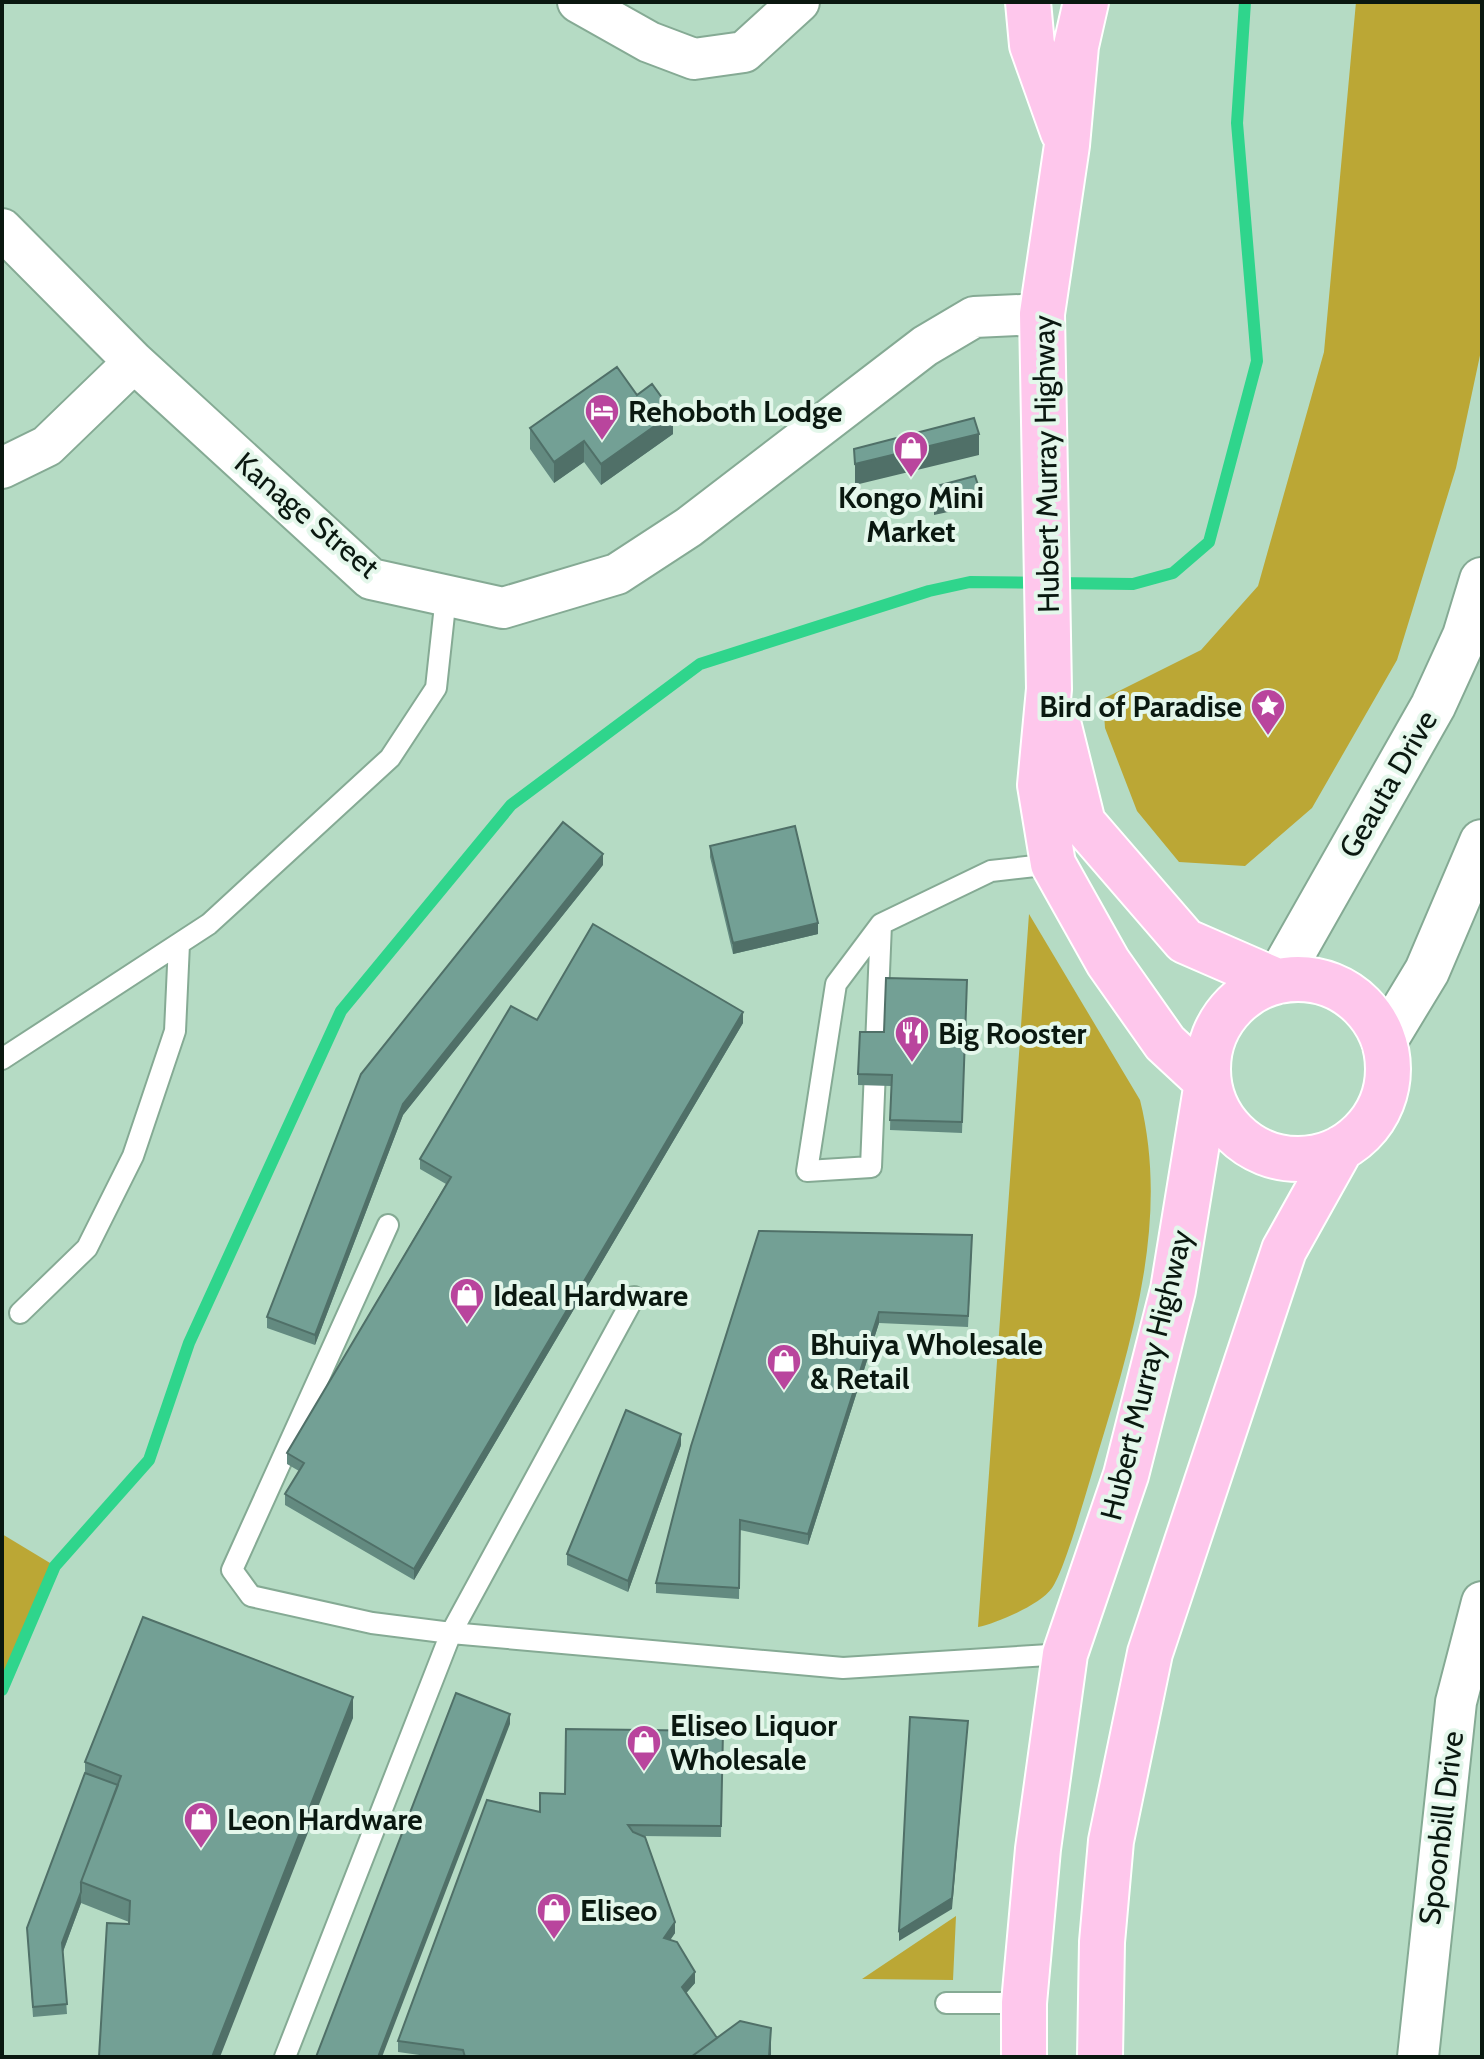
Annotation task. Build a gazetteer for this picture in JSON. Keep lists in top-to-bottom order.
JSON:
{
  "streets": {
    "highway": ["Hubert Murray Highway"],
    "main road": ["Geauta Drive"],
    "street": ["Kanage Street", "Spoonbill Drive"]
  },
  "crossings": [
    ["Hubert Murray Highway", "Kanage Street"],
    ["Hubert Murray Highway", "Geauta Drive"]
  ],
  "places": {
    "hotel": ["Rehoboth Lodge"],
    "shop": [
      "Kongo Mini Market",
      "Ideal Hardware",
      "Bhuiya Wholesale & Retail",
      "Eliseo Liquor Wholesale",
      "Leon Hardware",
      "Eliseo"
    ],
    "place": ["Bird of Paradise"],
    "restaurant": ["Big Rooster"]
  }
}
